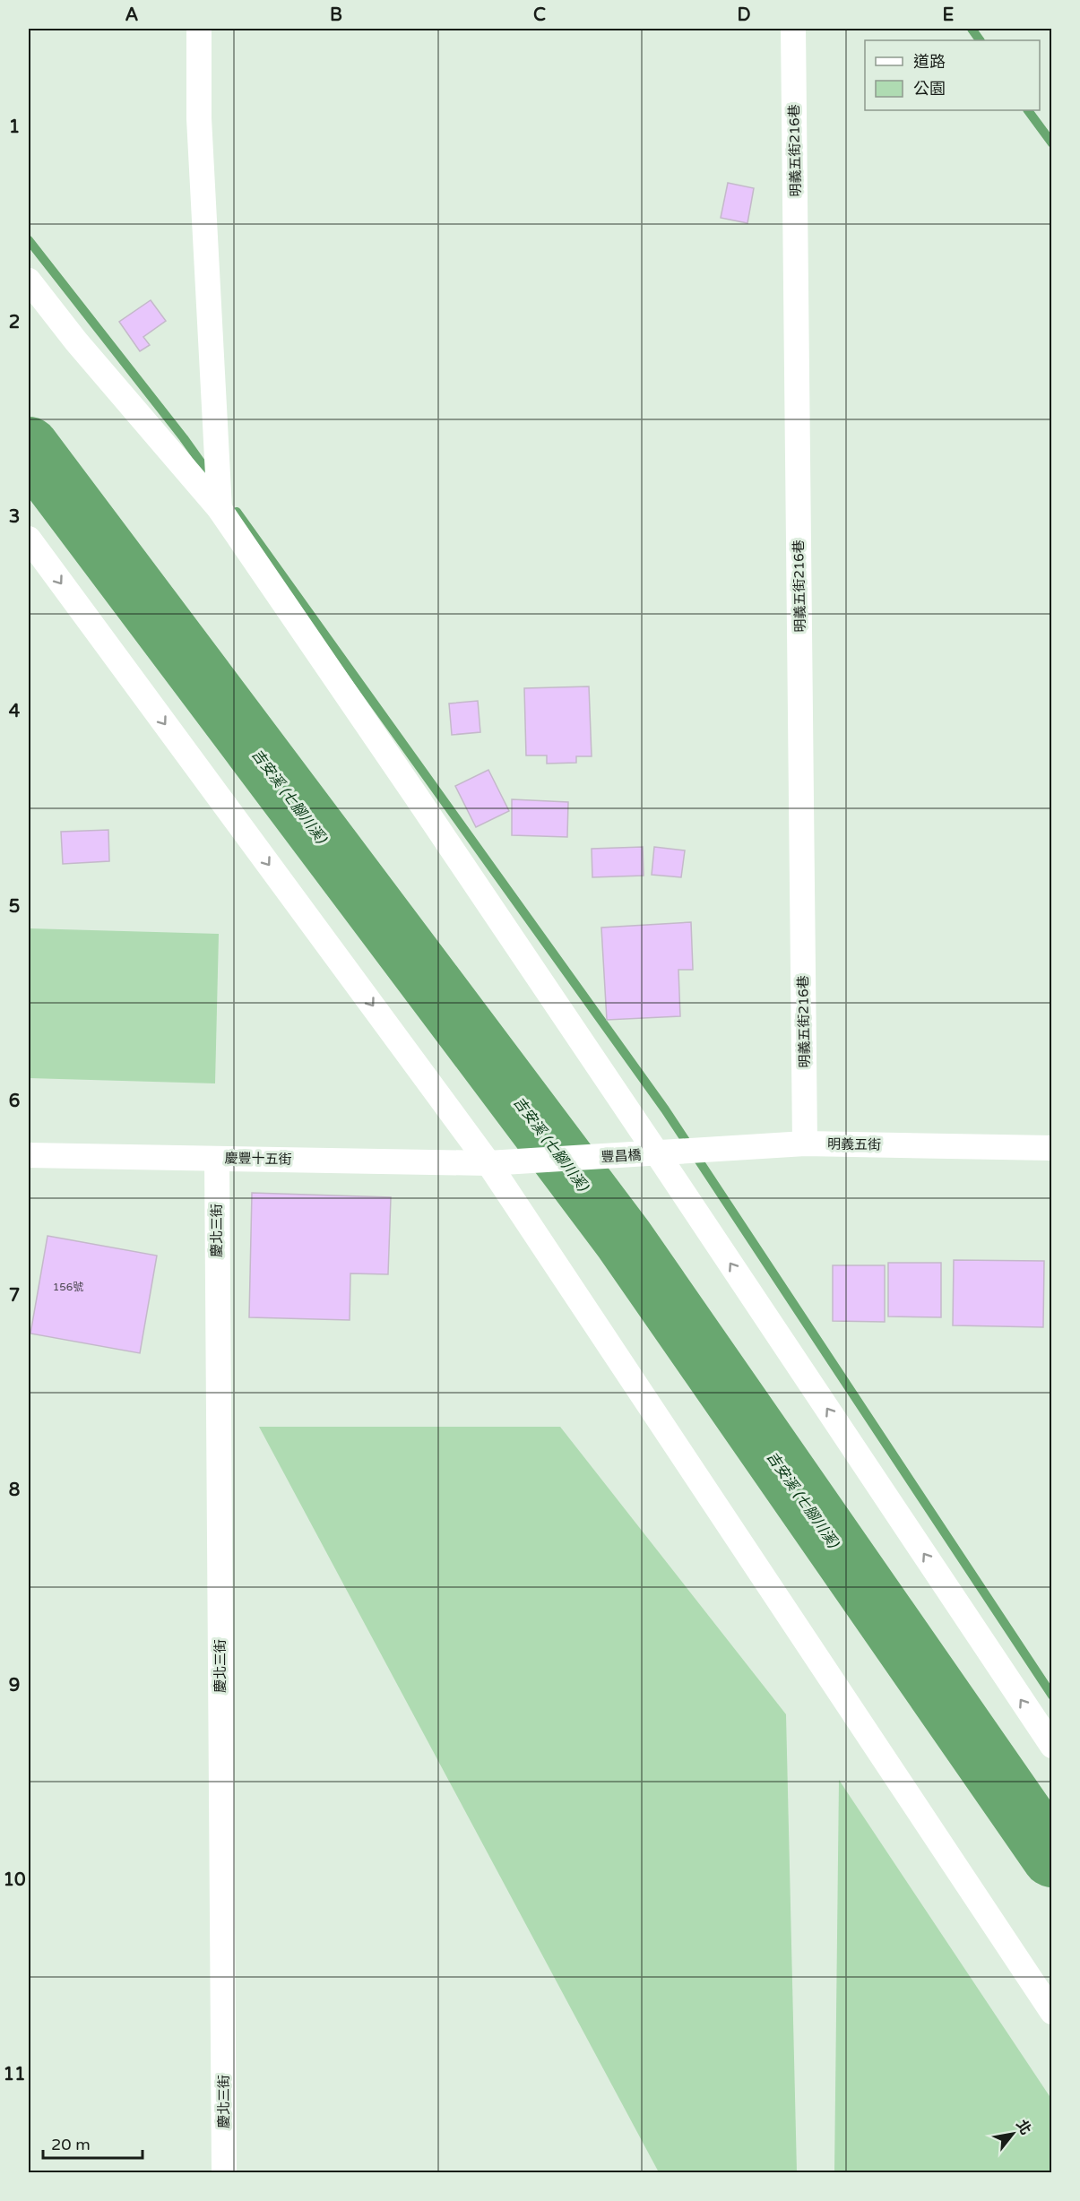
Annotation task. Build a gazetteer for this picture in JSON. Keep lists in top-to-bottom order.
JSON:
{
  "streets": {
    "street": [
      "明義五街216巷",
      "明義五街",
      "豐昌橋",
      "慶豐十五街",
      "慶北三街"
    ]
  },
  "crossings": [
    ["明義五街216巷", "明義五街"],
    ["明義五街", "豐昌橋"],
    ["豐昌橋", "慶豐十五街"],
    ["慶豐十五街", "慶北三街"]
  ],
  "water": ["吉安溪 (七腳川溪)"],
  "house_numbers": ["156號"],
  "legend": ["道路", "公園"],
  "scale_bar": "20 m",
  "north": "top right",
  "grid": {
    "columns": [
      "A",
      "B",
      "C",
      "D",
      "E"
    ],
    "rows": [
      "1",
      "2",
      "3",
      "4",
      "5",
      "6",
      "7",
      "8",
      "9",
      "10",
      "11"
    ]
  }
}
